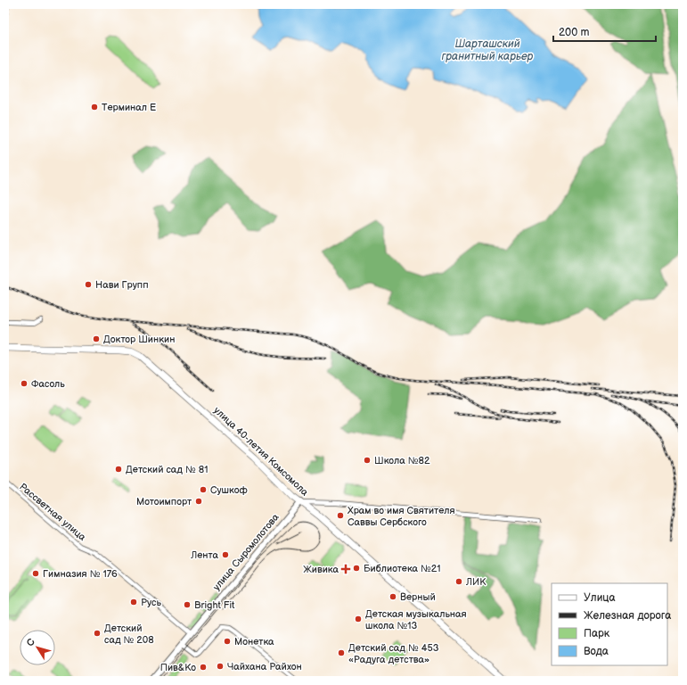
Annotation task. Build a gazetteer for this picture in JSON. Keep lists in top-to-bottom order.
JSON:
{
  "streets": {
    "main road": ["улица 40-летия Комсомола"],
    "street": ["Рассветная улица", "улица Сыромолотова"]
  },
  "crossings": [
    ["улица 40-летия Комсомола", "улица Сыромолотова"],
    ["Рассветная улица", "улица Сыромолотова"]
  ],
  "water": ["Шарташский гранитный карьер"],
  "places": {
    "other": [
      "Терминал Е",
      "Нави Групп",
      "Доктор Шинкин",
      "Фасоль",
      "Школа №82",
      "Детский сад № 81",
      "Сушкоф",
      "Мотоимпорт",
      "Храм во имя Святителя Саввы Сербского",
      "Лента",
      "Библиотека №21",
      "Гимназия № 176",
      "ЛИК",
      "Верный",
      "Русь",
      "Bright Fit",
      "Детская музыкальная школа №13",
      "Детский сад № 208",
      "Монетка",
      "Детский сад № 453 «Радуга детства»",
      "Чайхана Райхон",
      "Пив&Ко"
    ],
    "health": ["Живика"]
  },
  "legend": [
    "Улица",
    "Железная дорога",
    "Парк",
    "Вода"
  ],
  "scale_bar": "200 m",
  "north": "top left"
}
